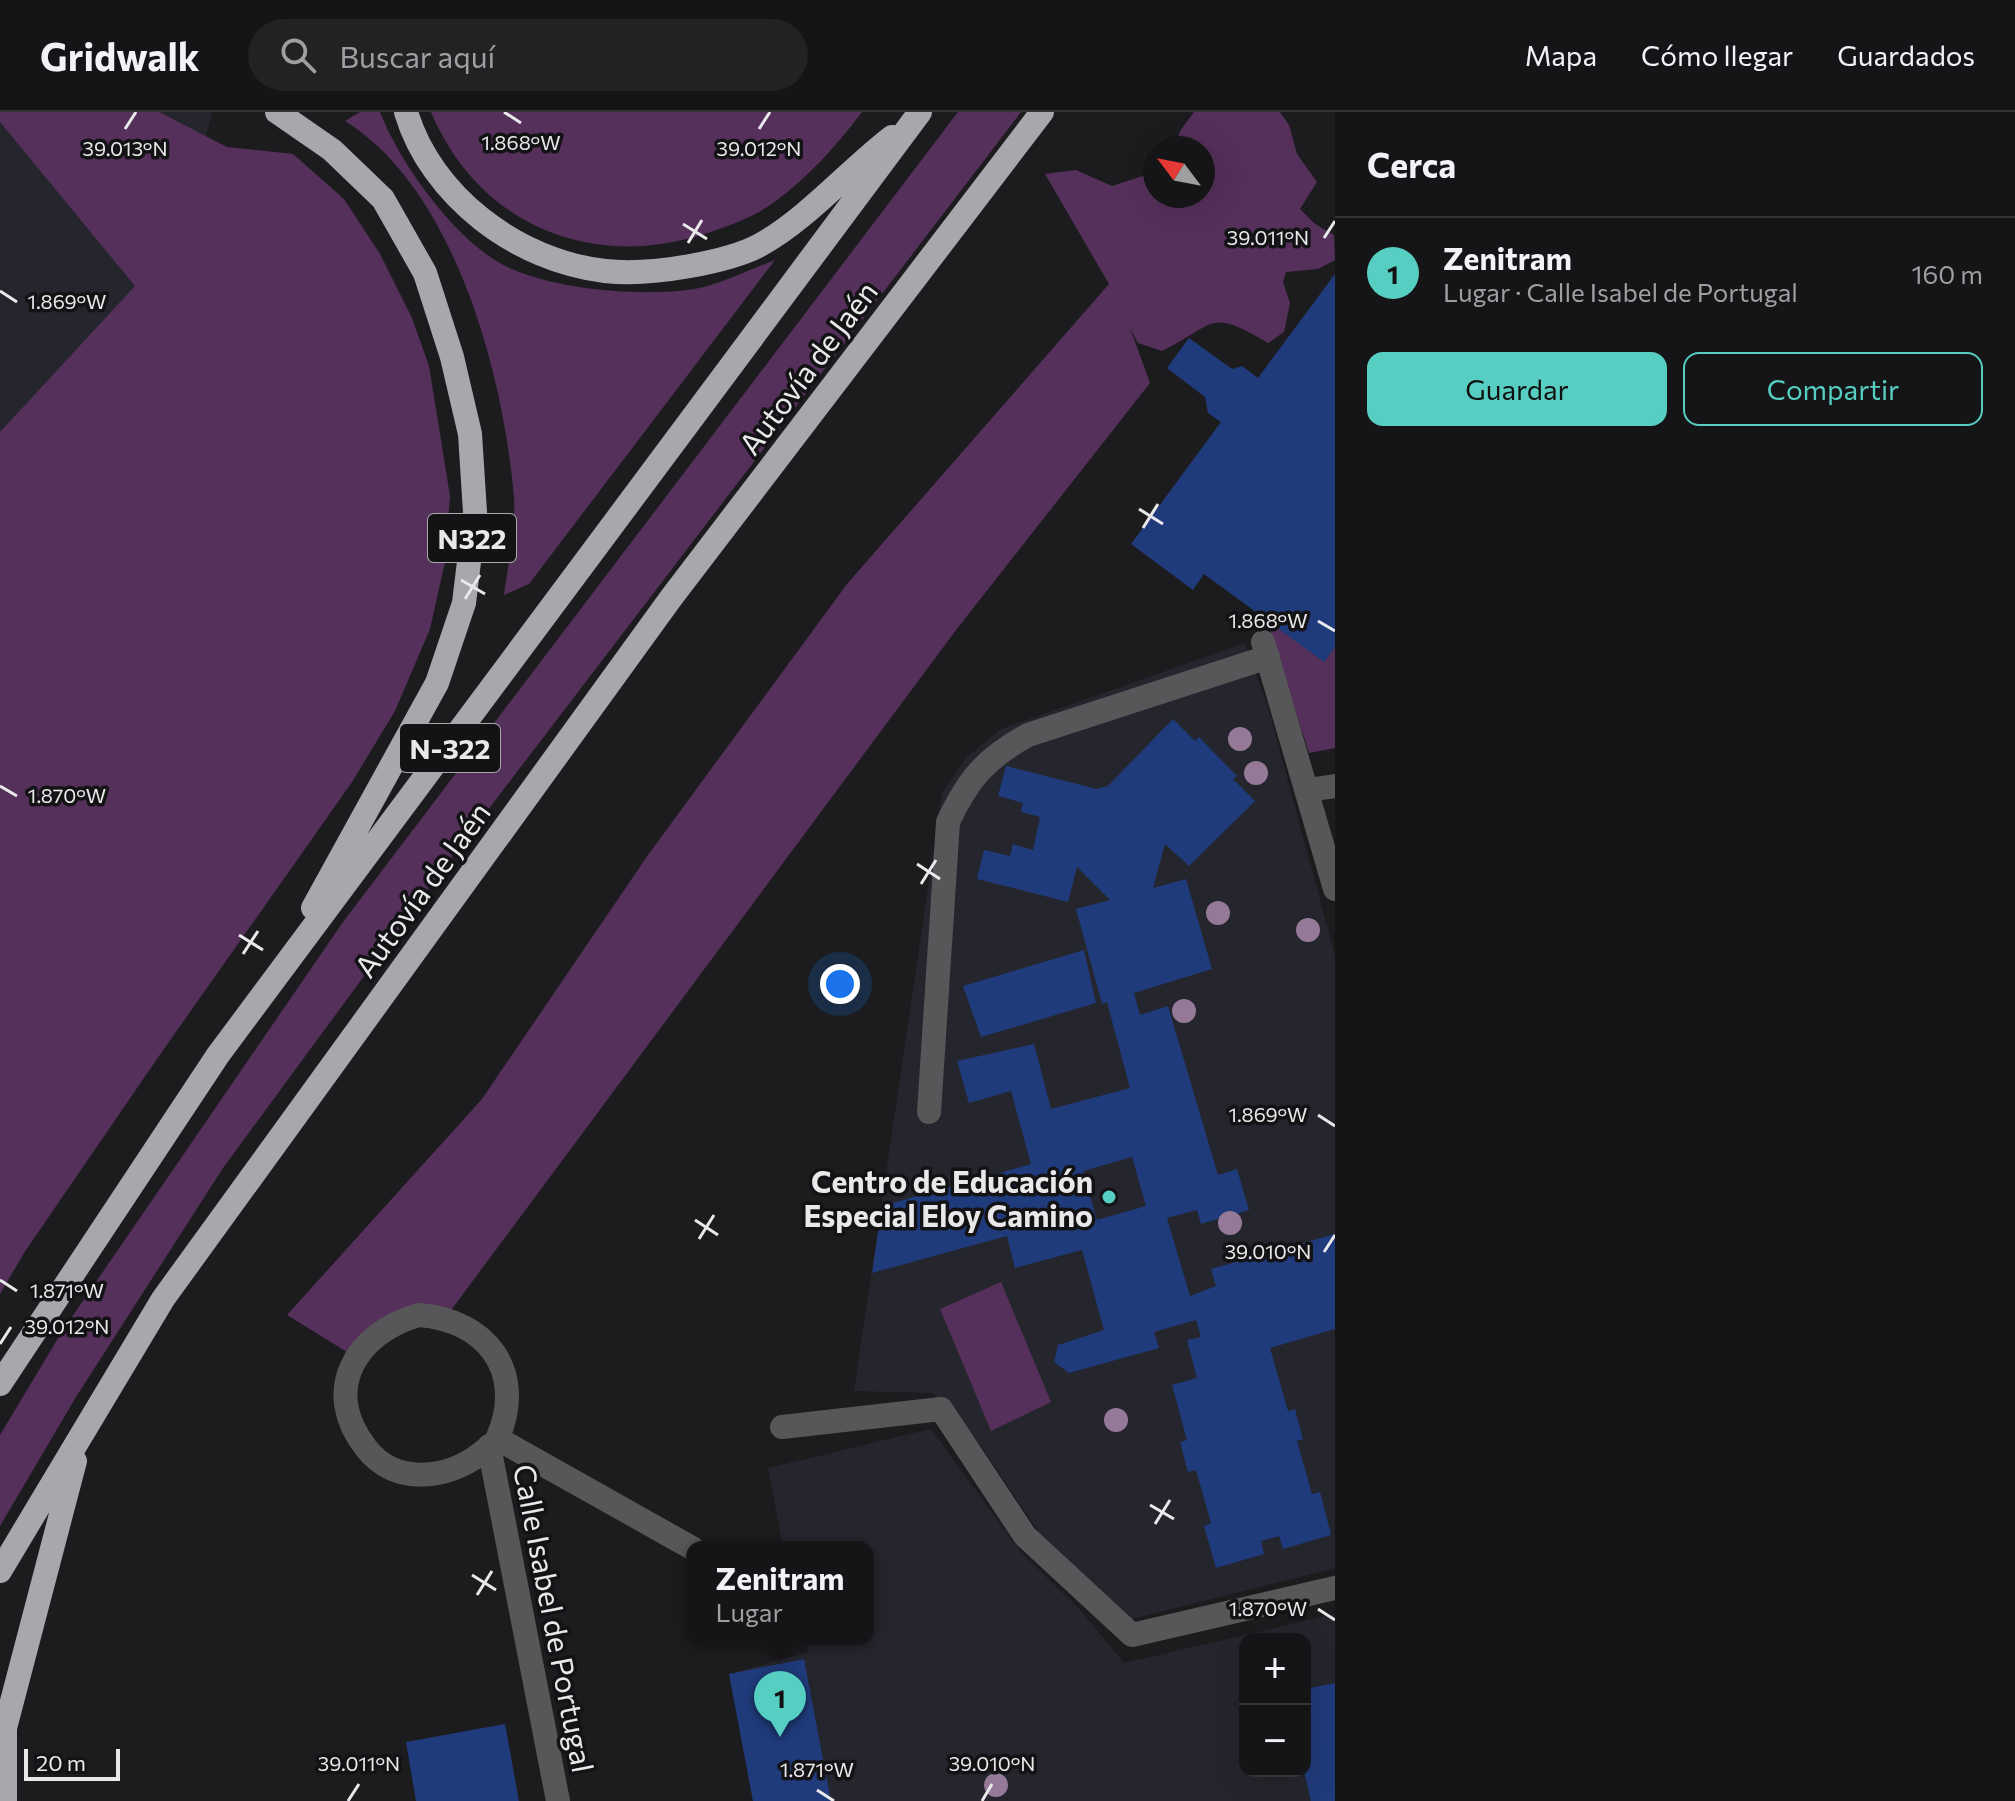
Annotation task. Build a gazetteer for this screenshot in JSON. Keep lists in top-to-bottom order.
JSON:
{
  "streets": {
    "highway": ["Autovía de Jaén", "N322", "N-322"],
    "street": ["Calle Isabel de Portugal"]
  },
  "crossings": [
    ["Autovía de Jaén", "N322"]
  ],
  "places": ["Centro de Educación Especial Eloy Camino"],
  "scale_bar": "20 m",
  "north": "top left",
  "page": {
    "header": "Gridwalk",
    "search": "Buscar aquí",
    "nav": ["Mapa", "Cómo llegar", "Guardados"],
    "heading": "Cerca",
    "list": [
      {
        "mark": "1",
        "name": "Zenitram",
        "note": "Lugar · Calle Isabel de Portugal",
        "value": "160 m"
      }
    ],
    "buttons": ["Guardar", "Compartir"],
    "popup": ["Zenitram", "Lugar"],
    "map_buttons": ["+", "−"],
    "pins": "1",
    "scale": "20 m"
  },
  "coordinates": [
    "1.868°W",
    "39.013°N",
    "39.012°N",
    "39.011°N",
    "1.869°W",
    "1.870°W",
    "39.010°N",
    "1.871°W"
  ]
}
